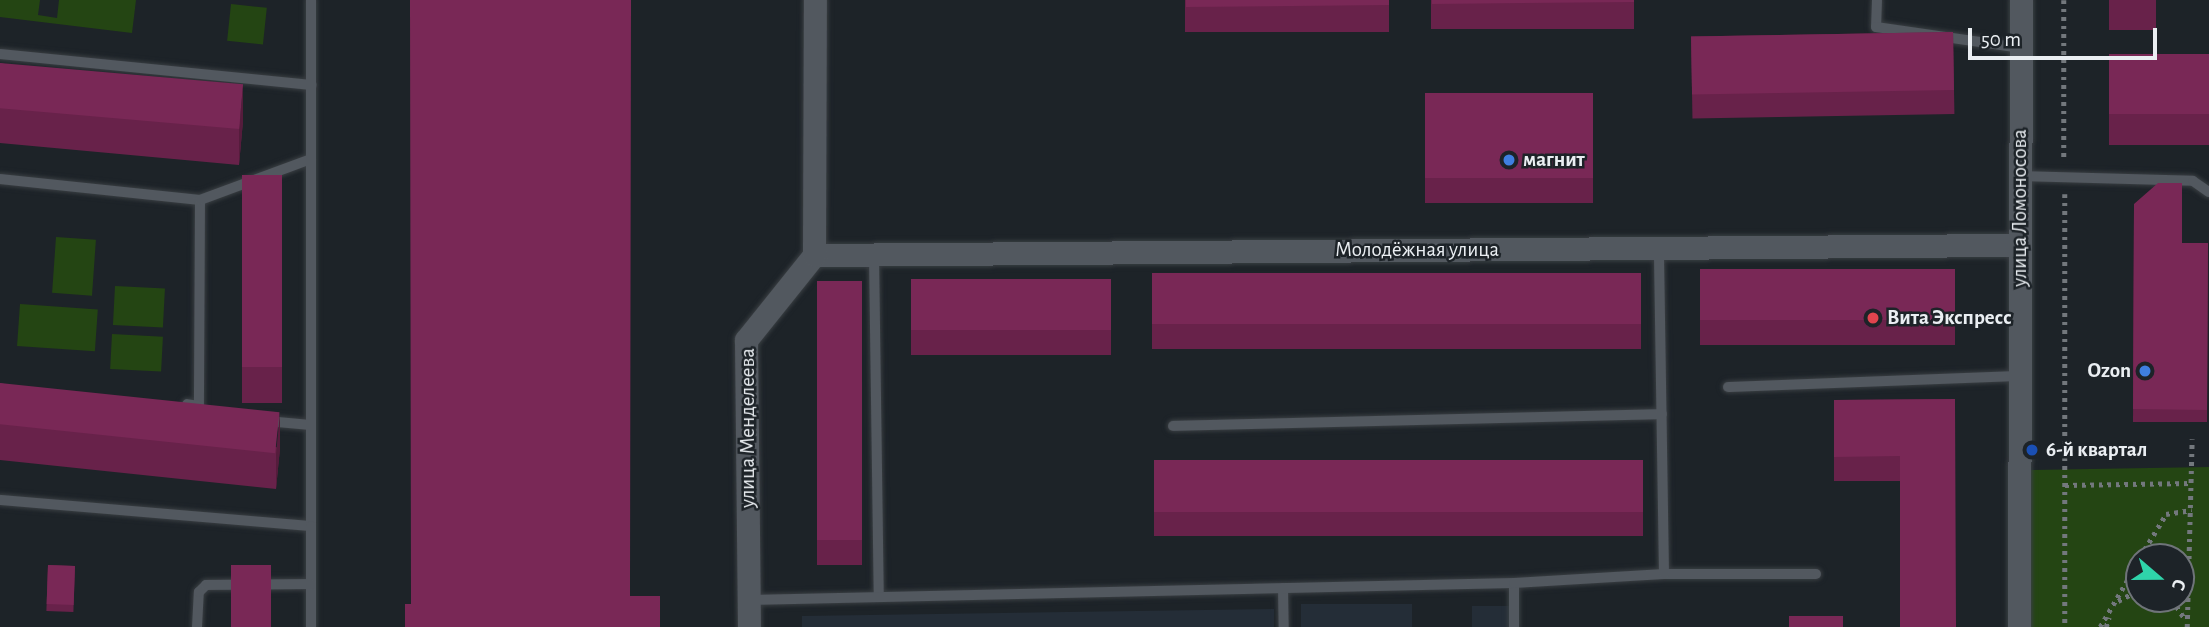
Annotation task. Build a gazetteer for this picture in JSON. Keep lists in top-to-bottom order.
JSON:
{
  "streets": {
    "street": ["улица Ломоносова", "Молодёжная улица", "улица Менделеева"]
  },
  "crossings": [
    ["улица Ломоносова", "Молодёжная улица"],
    ["Молодёжная улица", "улица Менделеева"]
  ],
  "places": [
    "магнит",
    "Вита Экспресс",
    "Ozon",
    "6-й квартал"
  ],
  "scale_bar": "50 m",
  "north": "right"
}
